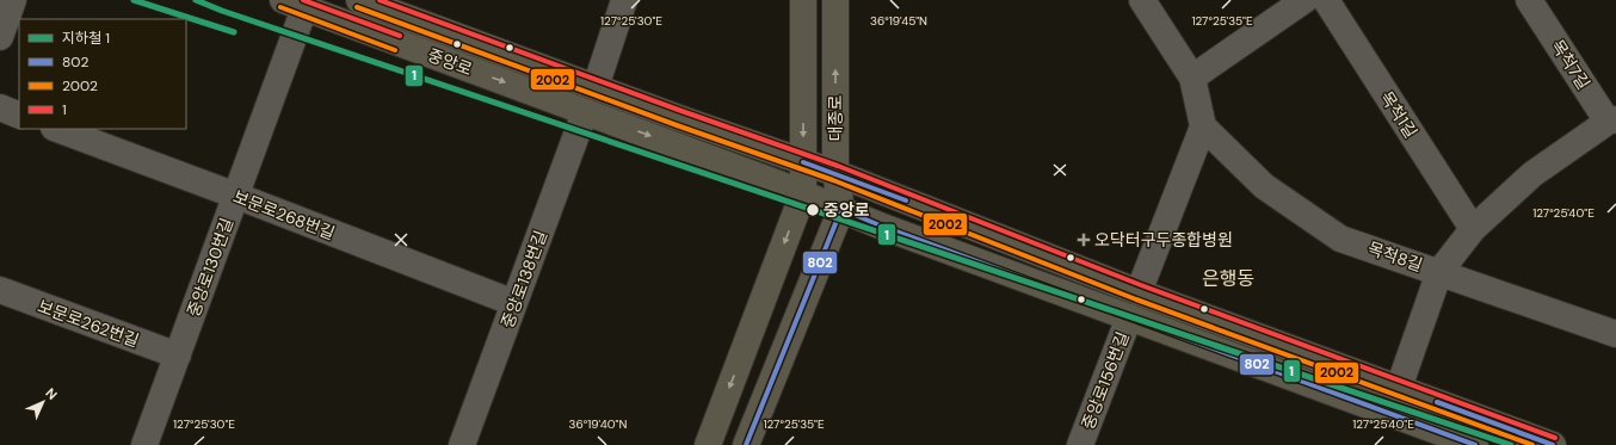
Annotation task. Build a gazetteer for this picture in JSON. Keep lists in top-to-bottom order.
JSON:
{
  "streets": {
    "main road": ["중앙로", "대종로"],
    "street": [
      "목척7길",
      "목척1길",
      "보문로268번길",
      "목척8길",
      "중앙로130번길",
      "중앙로138번길",
      "보문로262번길",
      "중앙로156번길"
    ]
  },
  "crossings": [
    ["중앙로", "대종로"],
    ["중앙로", "중앙로130번길"],
    ["중앙로", "중앙로138번길"],
    ["중앙로", "중앙로156번길"],
    ["보문로268번길", "중앙로130번길"],
    ["보문로268번길", "중앙로138번길"],
    ["중앙로130번길", "보문로262번길"]
  ],
  "districts": ["은행동"],
  "places": {
    "other": ["중앙로"],
    "health": ["오닥터구두종합병원"]
  },
  "lines": [
    "metro line 1",
    "transit line 1",
    "transit line 2002",
    "transit line 802"
  ],
  "legend": [
    "지하철 1",
    "802",
    "2002",
    "1"
  ],
  "north": "top right",
  "coordinates": [
    "127°25'30\"E",
    "36°19'45\"N",
    "127°25'35\"E",
    "127°25'40\"E",
    "36°19'40\"N"
  ]
}
